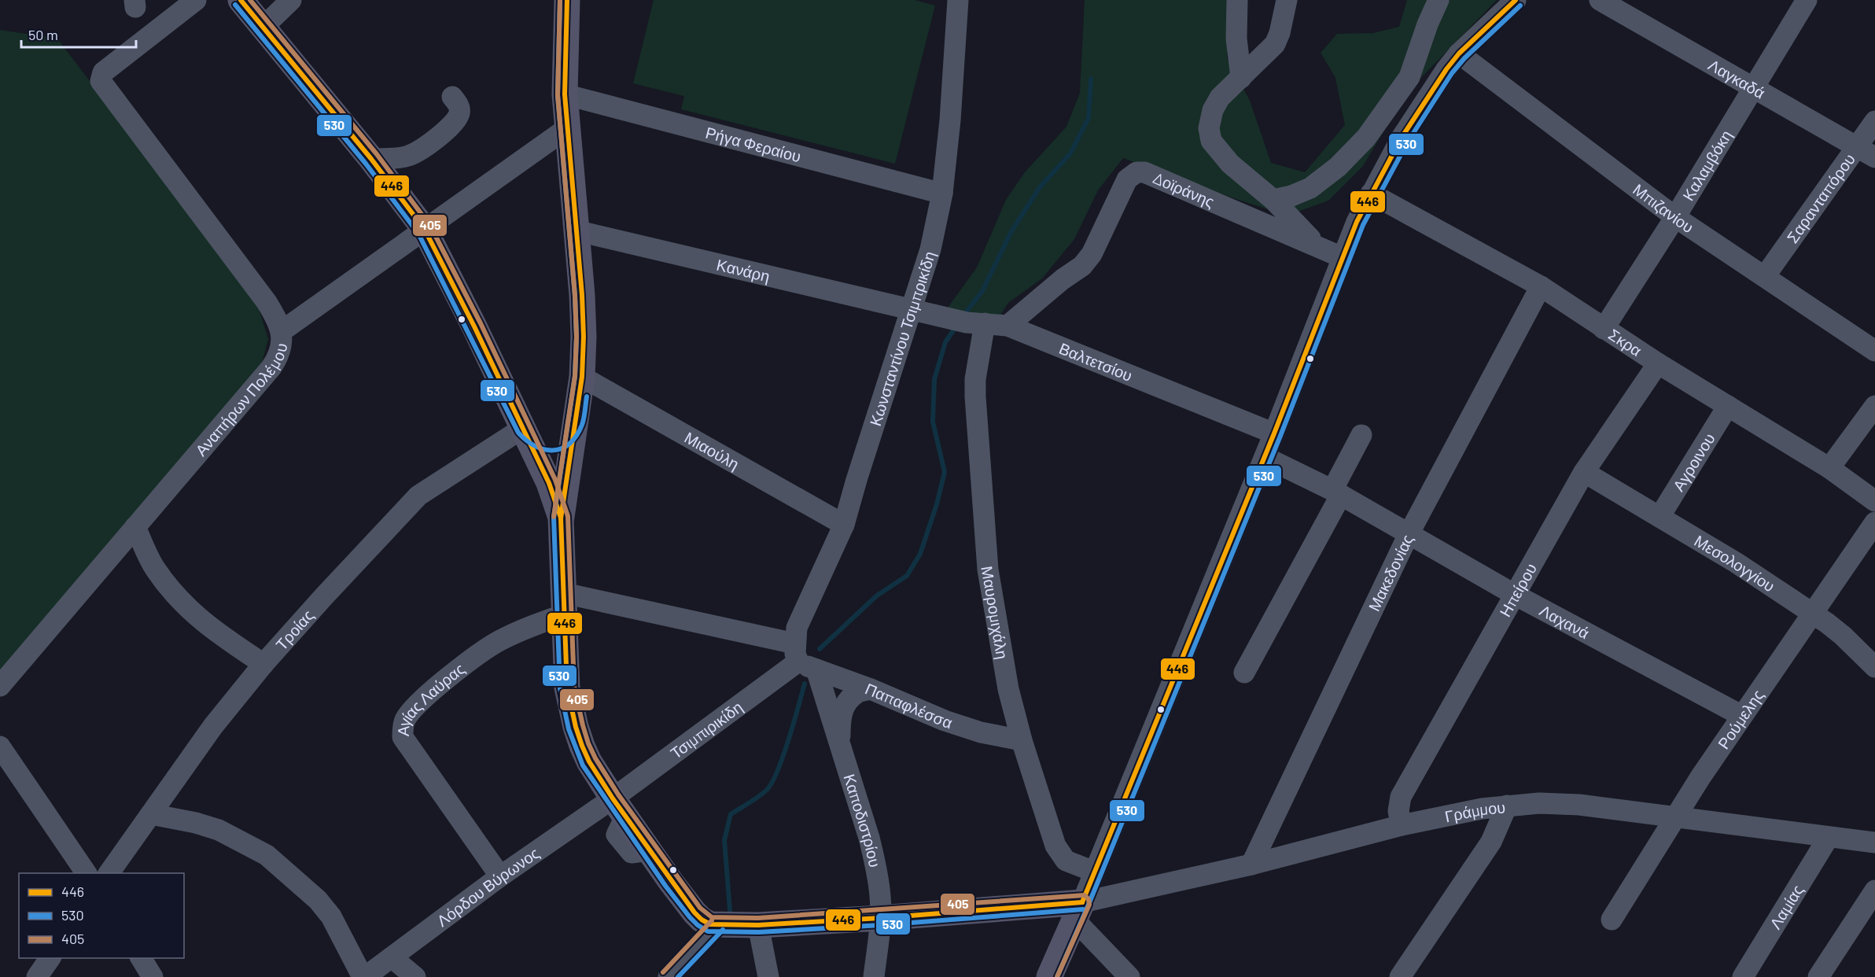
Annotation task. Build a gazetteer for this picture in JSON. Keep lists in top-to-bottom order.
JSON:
{
  "streets": {
    "street": [
      "Λαγκαδά",
      "Ρήγα Φεραίου",
      "Καλαμβόκη",
      "Δοϊράνης",
      "Σαρανταπόρου",
      "Μπιζανίου",
      "Κανάρη",
      "Κωνσταντίνου Τσιμπρικίδη",
      "Σκρα",
      "Βαλτετσίου",
      "Αναπήρων Πολέμου",
      "Μιαούλη",
      "Αγροινου",
      "Μεσολογγίου",
      "Μακεδονίας",
      "Ηπείρου",
      "Μαυρομιχάλη",
      "Λαχανά",
      "Τροίας",
      "Αγίας Λαύρας",
      "Παπαφλέσσα",
      "Ρούμελης",
      "Τσιμπιρικίδη",
      "Γράμμου",
      "Καποδιστρίου",
      "Λόρδου Βύρωνος",
      "Λαμίας"
    ]
  },
  "crossings": [
    ["Λαγκαδά", "Καλαμβόκη"],
    ["Λαγκαδά", "Σαρανταπόρου"],
    ["Ρήγα Φεραίου", "Κωνσταντίνου Τσιμπρικίδη"],
    ["Καλαμβόκη", "Μπιζανίου"],
    ["Καλαμβόκη", "Σκρα"],
    ["Δοϊράνης", "Βαλτετσίου"],
    ["Σαρανταπόρου", "Μπιζανίου"],
    ["Κανάρη", "Κωνσταντίνου Τσιμπρικίδη"],
    ["Κανάρη", "Βαλτετσίου"],
    ["Κωνσταντίνου Τσιμπρικίδη", "Βαλτετσίου"],
    ["Κωνσταντίνου Τσιμπρικίδη", "Μιαούλη"],
    ["Κωνσταντίνου Τσιμπρικίδη", "Παπαφλέσσα"],
    ["Κωνσταντίνου Τσιμπρικίδη", "Τσιμπιρικίδη"],
    ["Κωνσταντίνου Τσιμπρικίδη", "Καποδιστρίου"],
    ["Σκρα", "Αγροινου"],
    ["Σκρα", "Μακεδονίας"],
    ["Σκρα", "Ηπείρου"],
    ["Βαλτετσίου", "Μαυρομιχάλη"],
    ["Αγροινου", "Μεσολογγίου"],
    ["Μεσολογγίου", "Ηπείρου"],
    ["Μεσολογγίου", "Ρούμελης"],
    ["Μακεδονίας", "Λαχανά"],
    ["Μακεδονίας", "Γράμμου"],
    ["Ηπείρου", "Λαχανά"],
    ["Ηπείρου", "Γράμμου"],
    ["Μαυρομιχάλη", "Παπαφλέσσα"],
    ["Λαχανά", "Ρούμελης"],
    ["Αγίας Λαύρας", "Παπαφλέσσα"],
    ["Αγίας Λαύρας", "Λόρδου Βύρωνος"],
    ["Παπαφλέσσα", "Τσιμπιρικίδη"],
    ["Παπαφλέσσα", "Καποδιστρίου"],
    ["Ρούμελης", "Γράμμου"],
    ["Τσιμπιρικίδη", "Καποδιστρίου"],
    ["Τσιμπιρικίδη", "Λόρδου Βύρωνος"],
    ["Γράμμου", "Λαμίας"]
  ],
  "lines": ["transit line 446", "transit line 530", "transit line 405"],
  "legend": ["446", "530", "405"],
  "scale_bar": "50 m"
}
